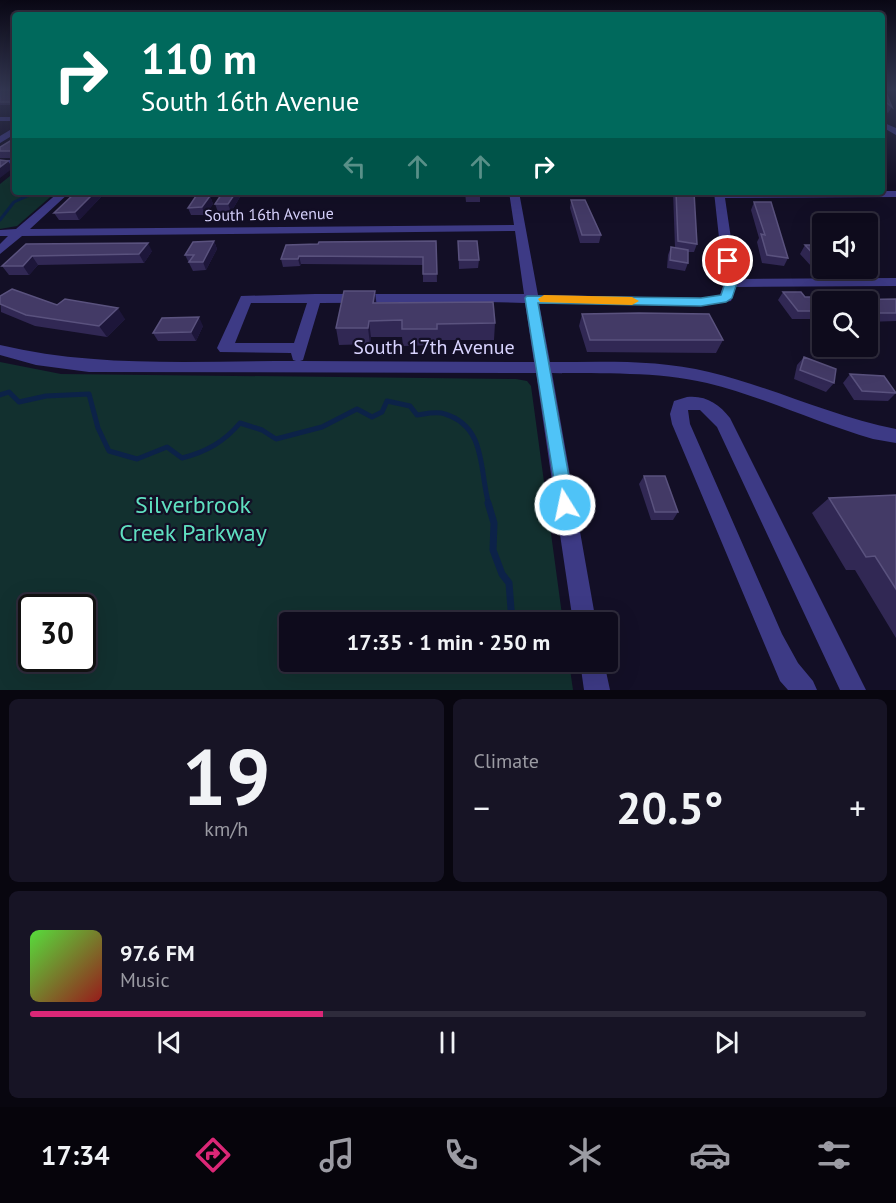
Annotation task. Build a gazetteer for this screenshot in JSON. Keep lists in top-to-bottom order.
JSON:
{
  "streets": {
    "street": ["South 16th Avenue", "South 17th Avenue"]
  },
  "parks": ["Silverbrook Creek Parkway"],
  "page": {
    "turn": ["110 m", "South 16th Avenue"],
    "limit": "30",
    "trip": "17:35 · 1 min · 250 m",
    "tile": [
      ["19", "km/h"],
      "Climate"
    ],
    "heat": ["−", "20.5°", "+"],
    "song": ["97.6 FM", "Music"],
    "tabs": "17:34"
  }
}
